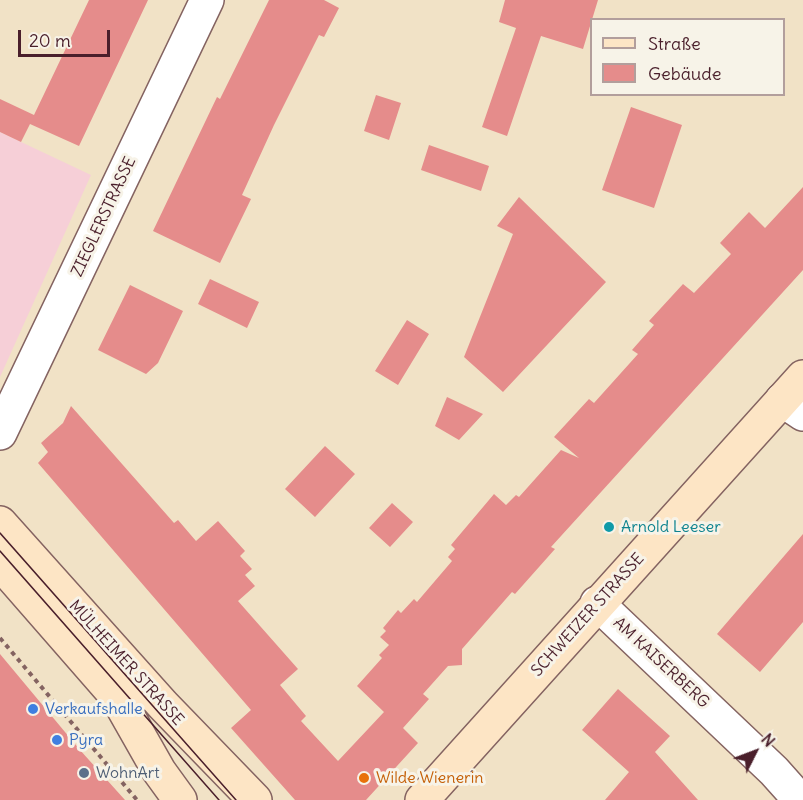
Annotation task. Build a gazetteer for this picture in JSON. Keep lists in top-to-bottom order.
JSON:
{
  "streets": {
    "main road": ["SCHWEIZER STRASSE", "MÜLHEIMER STRASSE"],
    "street": ["ZIEGLERSTRASSE", "AM KAISERBERG"]
  },
  "crossings": [
    ["SCHWEIZER STRASSE", "AM KAISERBERG"]
  ],
  "places": [
    "Arnold Leeser",
    "Verkaufshalle",
    "Pyra",
    "WohnArt",
    "Wilde Wienerin"
  ],
  "legend": ["Straße", "Gebäude"],
  "scale_bar": "20 m",
  "north": "top right"
}
